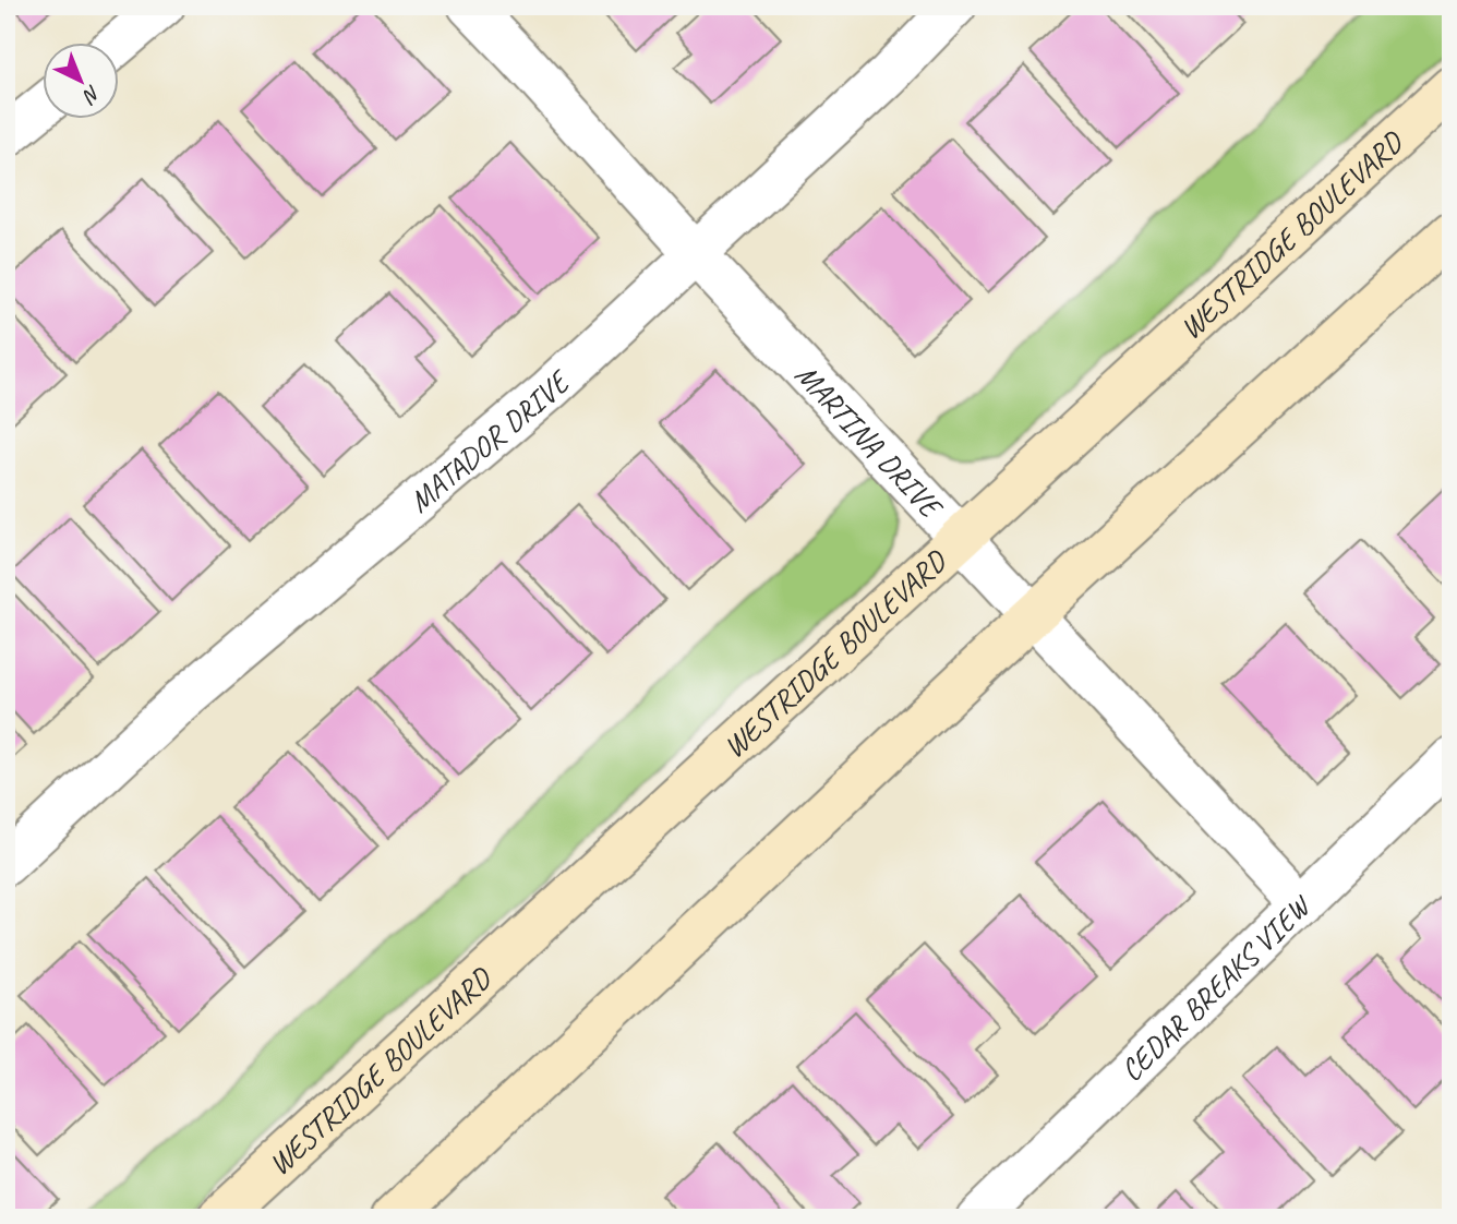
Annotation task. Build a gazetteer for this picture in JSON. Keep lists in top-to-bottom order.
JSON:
{
  "streets": {
    "main road": ["WESTRIDGE BOULEVARD"],
    "street": ["MARTINA DRIVE", "MATADOR DRIVE", "CEDAR BREAKS VIEW"]
  },
  "crossings": [
    ["WESTRIDGE BOULEVARD", "MARTINA DRIVE"],
    ["MARTINA DRIVE", "MATADOR DRIVE"],
    ["MARTINA DRIVE", "CEDAR BREAKS VIEW"]
  ],
  "north": "bottom right"
}
